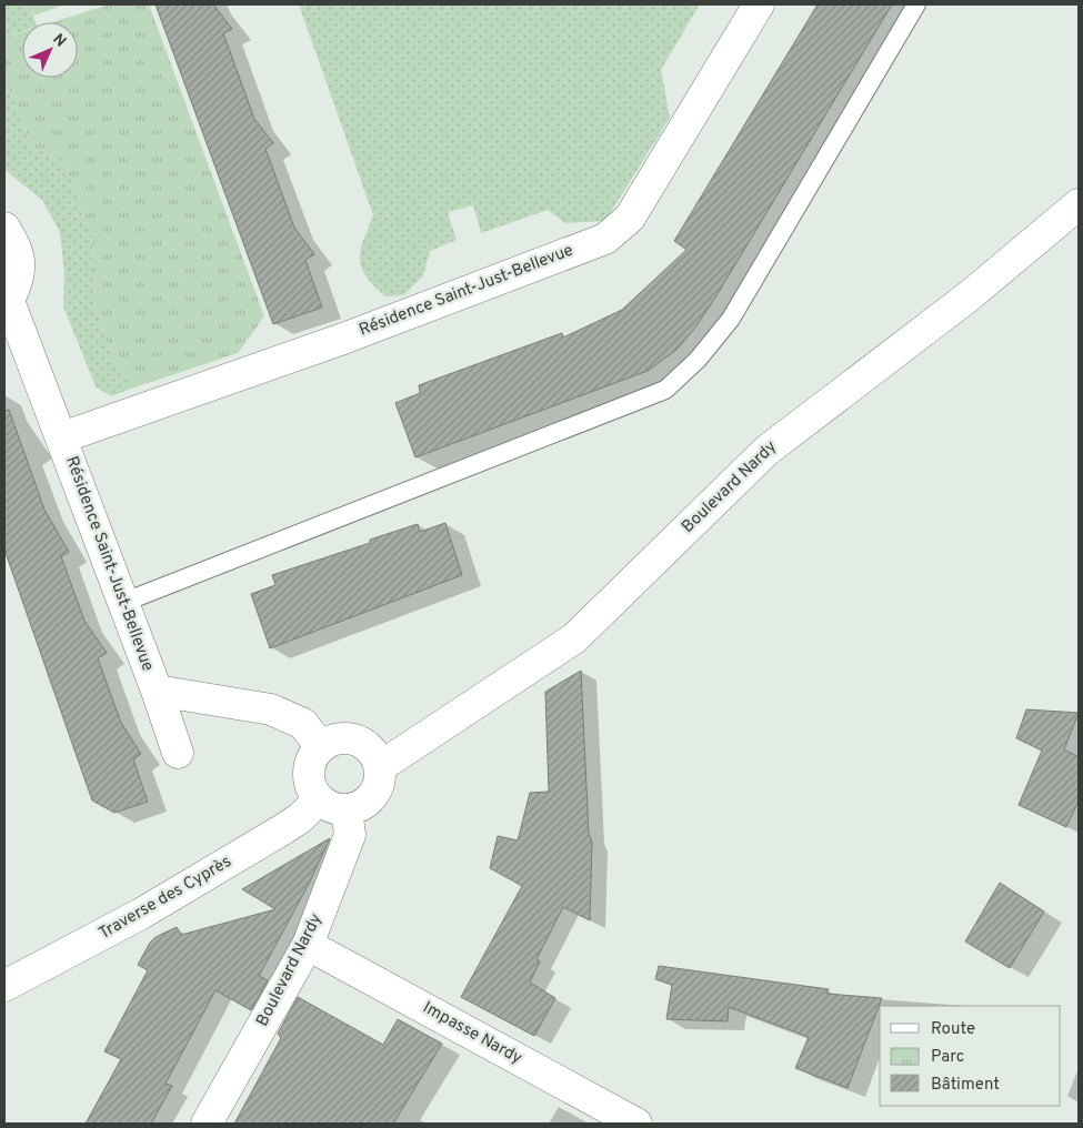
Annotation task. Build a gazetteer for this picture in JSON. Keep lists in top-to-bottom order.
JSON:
{
  "streets": {
    "street": [
      "Résidence Saint-Just-Bellevue",
      "Boulevard Nardy",
      "Traverse des Cyprès",
      "Impasse Nardy"
    ]
  },
  "crossings": [
    ["Résidence Saint-Just-Bellevue", "Boulevard Nardy"],
    ["Résidence Saint-Just-Bellevue", "Traverse des Cyprès"],
    ["Boulevard Nardy", "Traverse des Cyprès"],
    ["Boulevard Nardy", "Impasse Nardy"]
  ],
  "legend": ["Route", "Parc", "Bâtiment"],
  "north": "top right"
}
